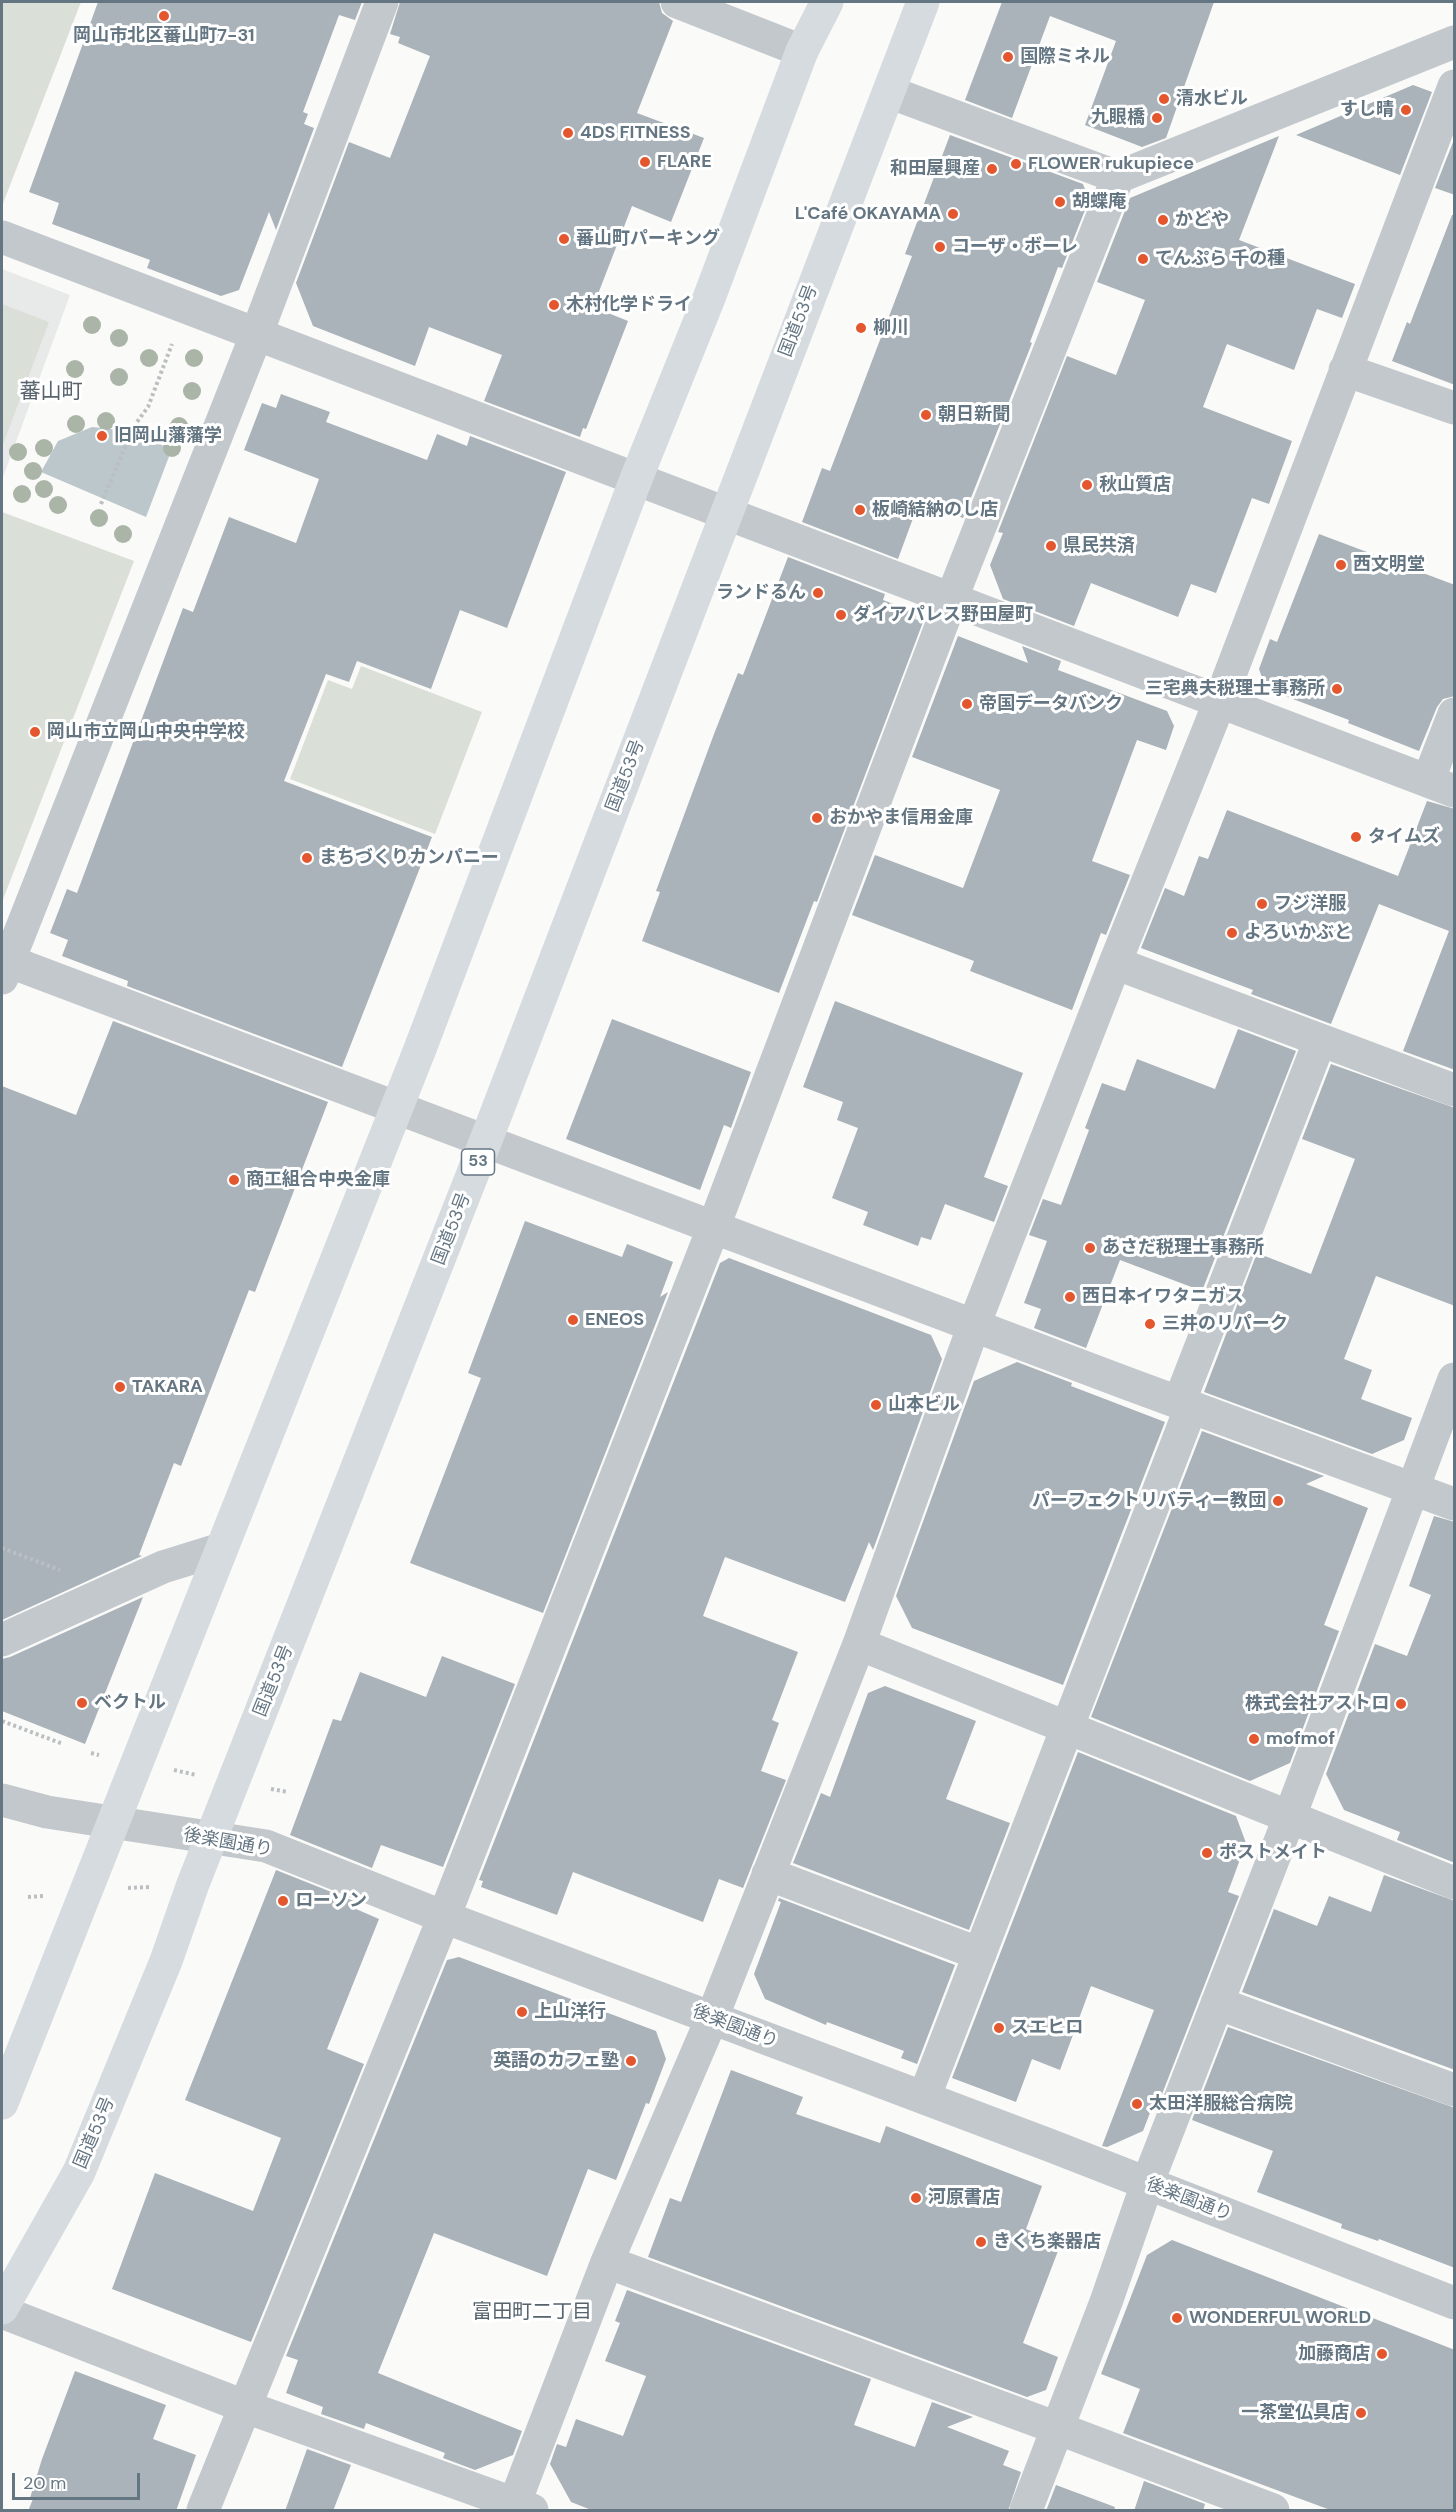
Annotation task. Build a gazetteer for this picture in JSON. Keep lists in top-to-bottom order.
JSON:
{
  "streets": {
    "highway": ["国道53号", "53"],
    "street": ["後楽園通り"]
  },
  "crossings": [
    ["国道53号", "後楽園通り"]
  ],
  "districts": ["蕃山町", "富田町二丁目"],
  "places": [
    "岡山市北区蕃山町7-31",
    "国際ミネル",
    "清水ビル",
    "すし晴",
    "九眼橋",
    "4DS FITNESS",
    "FLARE",
    "FLOWER rukupiece",
    "和田屋興産",
    "胡蝶庵",
    "L'Café OKAYAMA",
    "かどや",
    "蕃山町パーキング",
    "コーザ・ボーレ",
    "てんぷら 千の種",
    "木村化学ドライ",
    "柳川",
    "朝日新聞",
    "旧岡山藩藩学",
    "秋山質店",
    "板崎結納のし店",
    "県民共済",
    "西文明堂",
    "ランドるん",
    "ダイアパレス野田屋町",
    "三宅典夫税理士事務所",
    "帝国データバンク",
    "岡山市立岡山中央中学校",
    "おかやま信用金庫",
    "タイムズ",
    "まちづくりカンパニー",
    "フジ洋服",
    "よろいかぶと",
    "商工組合中央金庫",
    "あさだ税理士事務所",
    "西日本イワタニガス",
    "ENEOS",
    "三井のリパーク",
    "TAKARA",
    "山本ビル",
    "パーフェクトリバティー教団",
    "ベクトル",
    "株式会社アストロ",
    "mofmof",
    "ポストメイト",
    "ローソン",
    "上山洋行",
    "スエヒロ",
    "英語のカフェ塾",
    "太田洋服総合病院",
    "河原書店",
    "きくち楽器店",
    "WONDERFUL WORLD",
    "加藤商店",
    "一茶堂仏具店"
  ],
  "scale_bar": "20 m"
}
